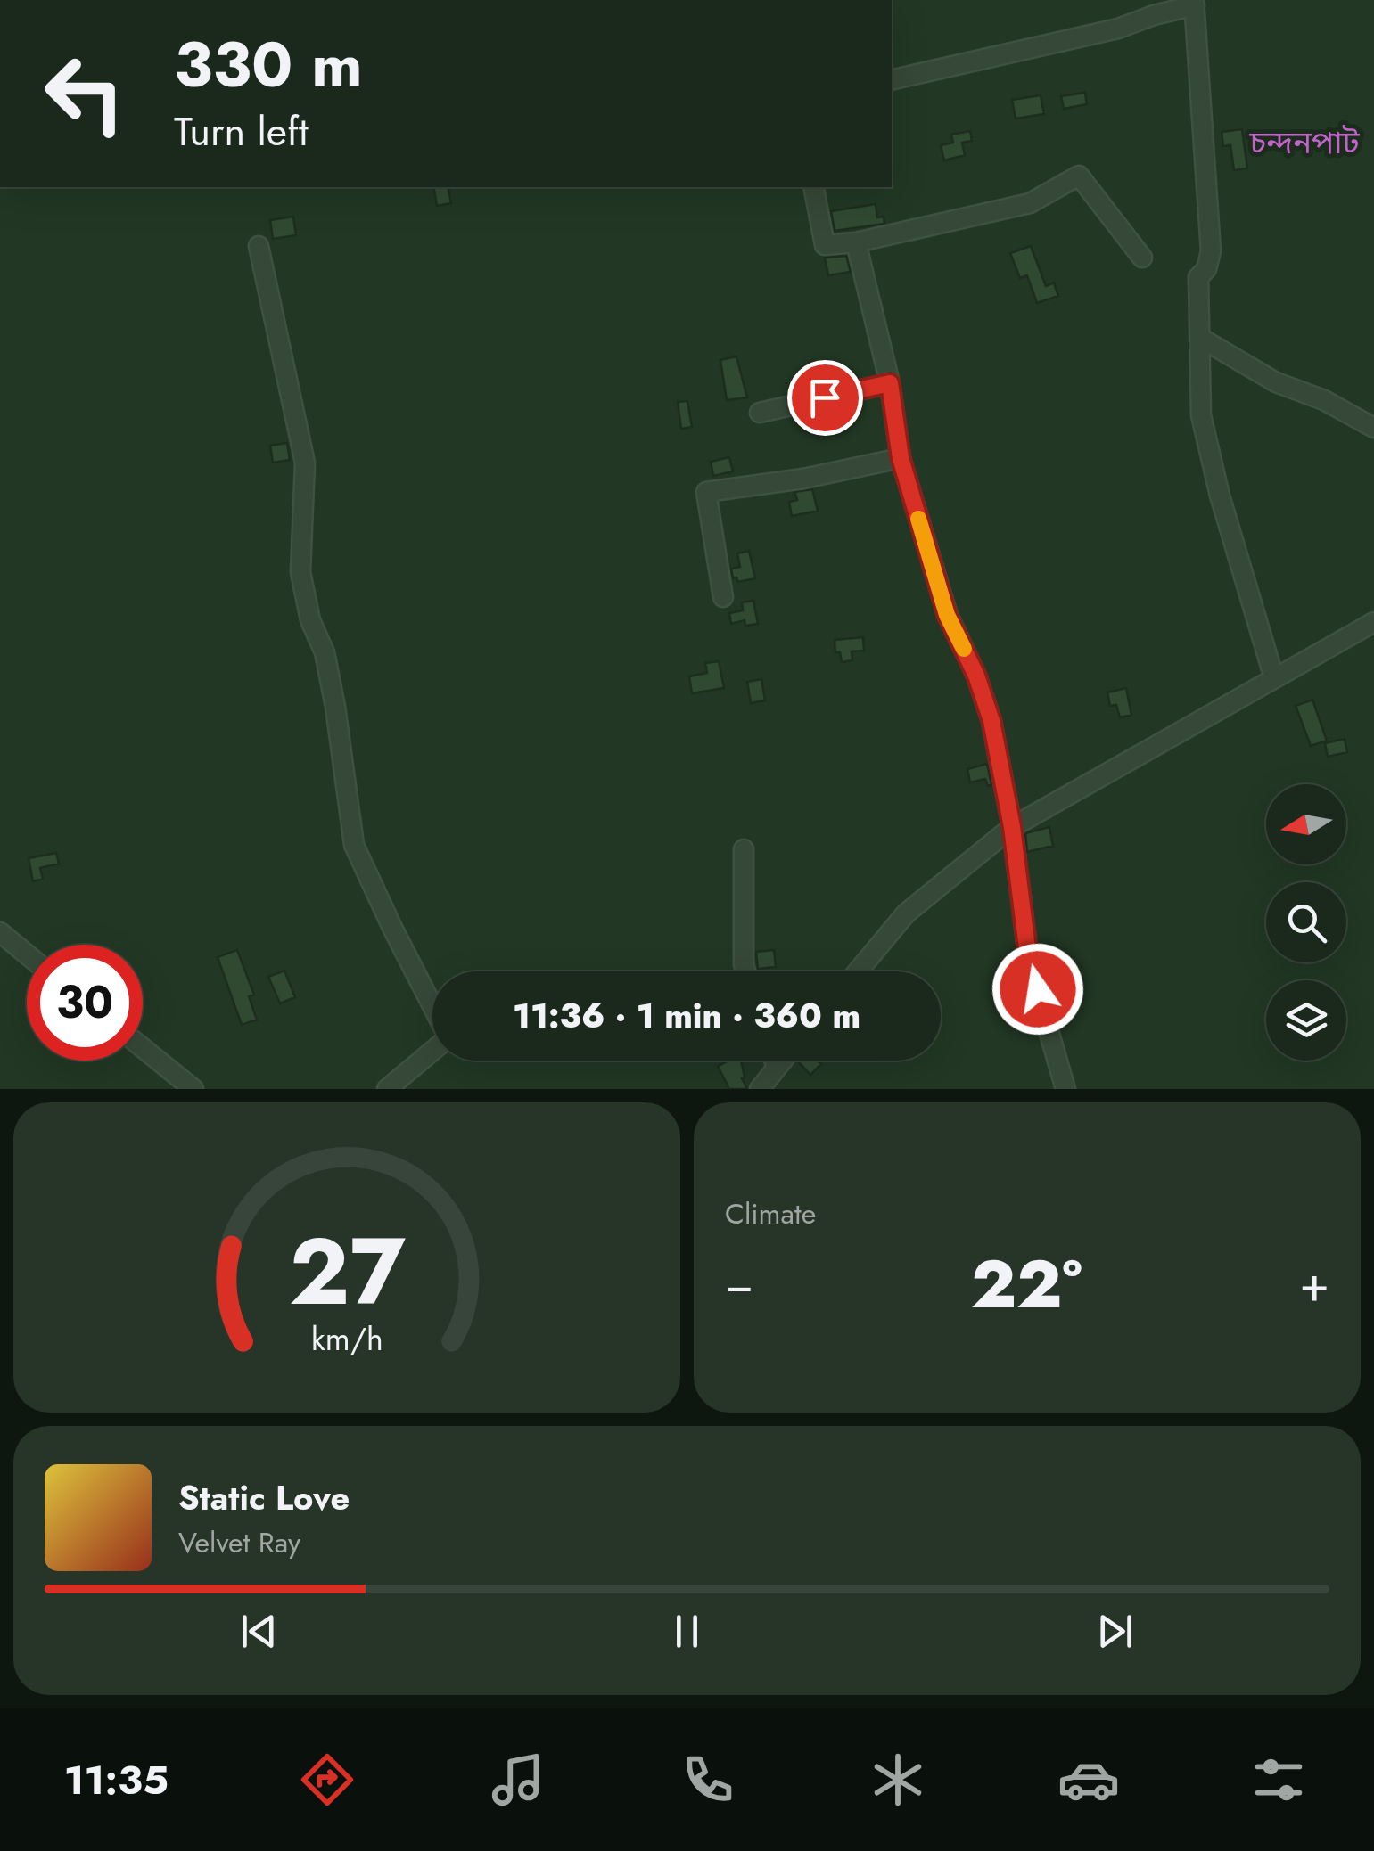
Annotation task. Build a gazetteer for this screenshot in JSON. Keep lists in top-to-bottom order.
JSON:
{
  "districts": ["চন্দনপাট"],
  "north": "left",
  "page": {
    "turn": ["330 m", "Turn left"],
    "limit": "30",
    "trip": "11:36 · 1 min · 360 m",
    "tile": "Climate",
    "heat": ["−", "22°", "+"],
    "song": ["Static Love", "Velvet Ray"],
    "tabs": "11:35",
    "gauge": ["27", "km/h"]
  }
}
